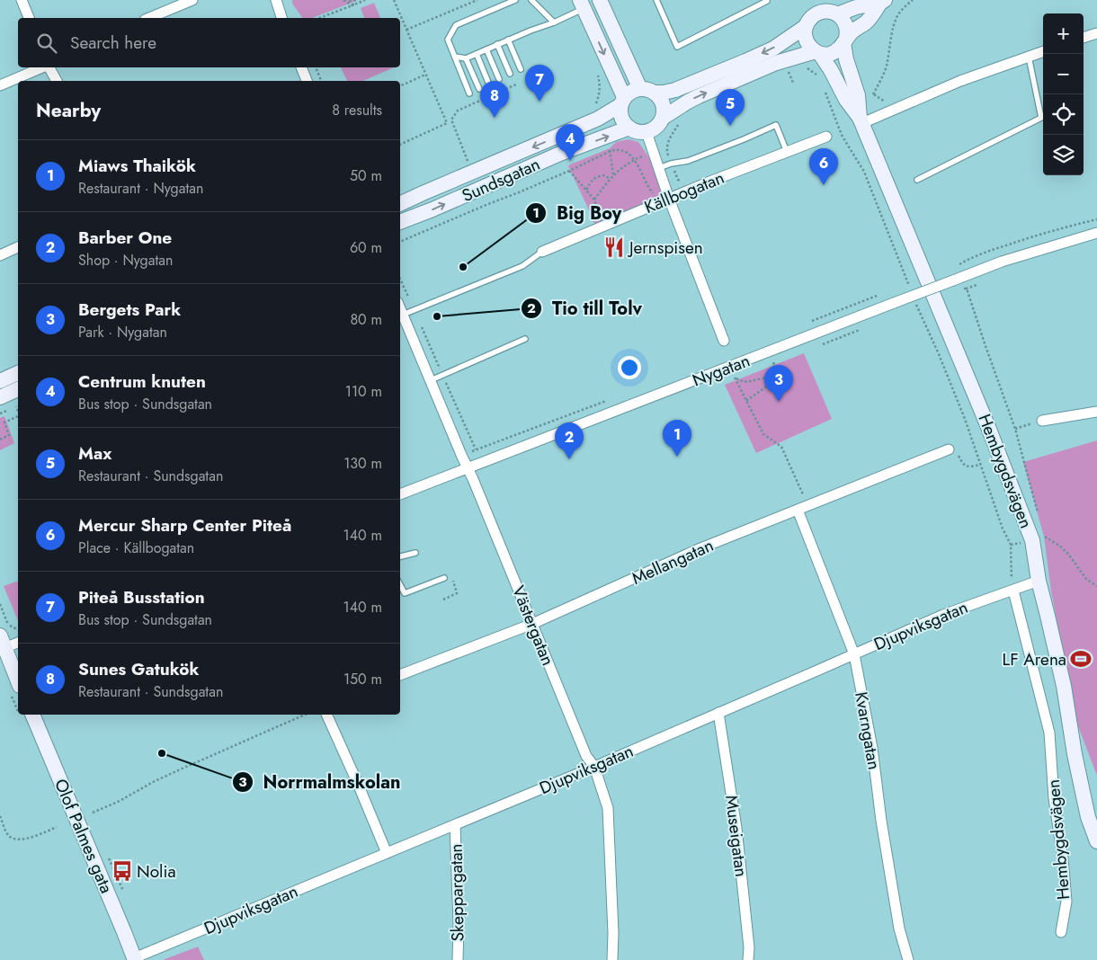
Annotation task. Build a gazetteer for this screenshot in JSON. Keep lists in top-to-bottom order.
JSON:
{
  "streets": {
    "main road": ["Sundsgatan", "Hembygdsvägen", "Olof Palmes gata"],
    "street": [
      "Källbogatan",
      "Nygatan",
      "Mellangatan",
      "Västergatan",
      "Djupviksgatan",
      "Kvarngatan",
      "Museigatan",
      "Skeppargatan"
    ]
  },
  "crossings": [
    ["Sundsgatan", "Hembygdsvägen"],
    ["Nygatan", "Västergatan"],
    ["Hembygdsvägen", "Djupviksgatan"],
    ["Mellangatan", "Västergatan"],
    ["Mellangatan", "Kvarngatan"],
    ["Västergatan", "Djupviksgatan"],
    ["Djupviksgatan", "Kvarngatan"],
    ["Djupviksgatan", "Olof Palmes gata"],
    ["Djupviksgatan", "Museigatan"],
    ["Djupviksgatan", "Skeppargatan"]
  ],
  "places": {
    "restaurant": ["Jernspisen"],
    "other": ["Big Boy", "Tio till Tolv", "Norrmalmskolan"],
    "sports": ["LF Arena"],
    "bus stop": ["Nolia"]
  },
  "page": {
    "map_buttons": ["+", "−"],
    "search": "Search here",
    "pins": [
      "7",
      "8",
      "5",
      "4",
      "6",
      "3",
      "1",
      "2"
    ],
    "heading": ["Nearby", "8 results"],
    "list": [
      {
        "mark": "1",
        "name": "Miaws Thaikök",
        "note": "Restaurant · Nygatan",
        "value": "50 m"
      },
      {
        "mark": "2",
        "name": "Barber One",
        "note": "Shop · Nygatan",
        "value": "60 m"
      },
      {
        "mark": "3",
        "name": "Bergets Park",
        "note": "Park · Nygatan",
        "value": "80 m"
      },
      {
        "mark": "4",
        "name": "Centrum knuten",
        "note": "Bus stop · Sundsgatan",
        "value": "110 m"
      },
      {
        "mark": "5",
        "name": "Max",
        "note": "Restaurant · Sundsgatan",
        "value": "130 m"
      },
      {
        "mark": "6",
        "name": "Mercur Sharp Center Piteå",
        "note": "Place · Källbogatan",
        "value": "140 m"
      },
      {
        "mark": "7",
        "name": "Piteå Busstation",
        "note": "Bus stop · Sundsgatan",
        "value": "140 m"
      },
      {
        "mark": "8",
        "name": "Sunes Gatukök",
        "note": "Restaurant · Sundsgatan",
        "value": "150 m"
      }
    ]
  }
}
